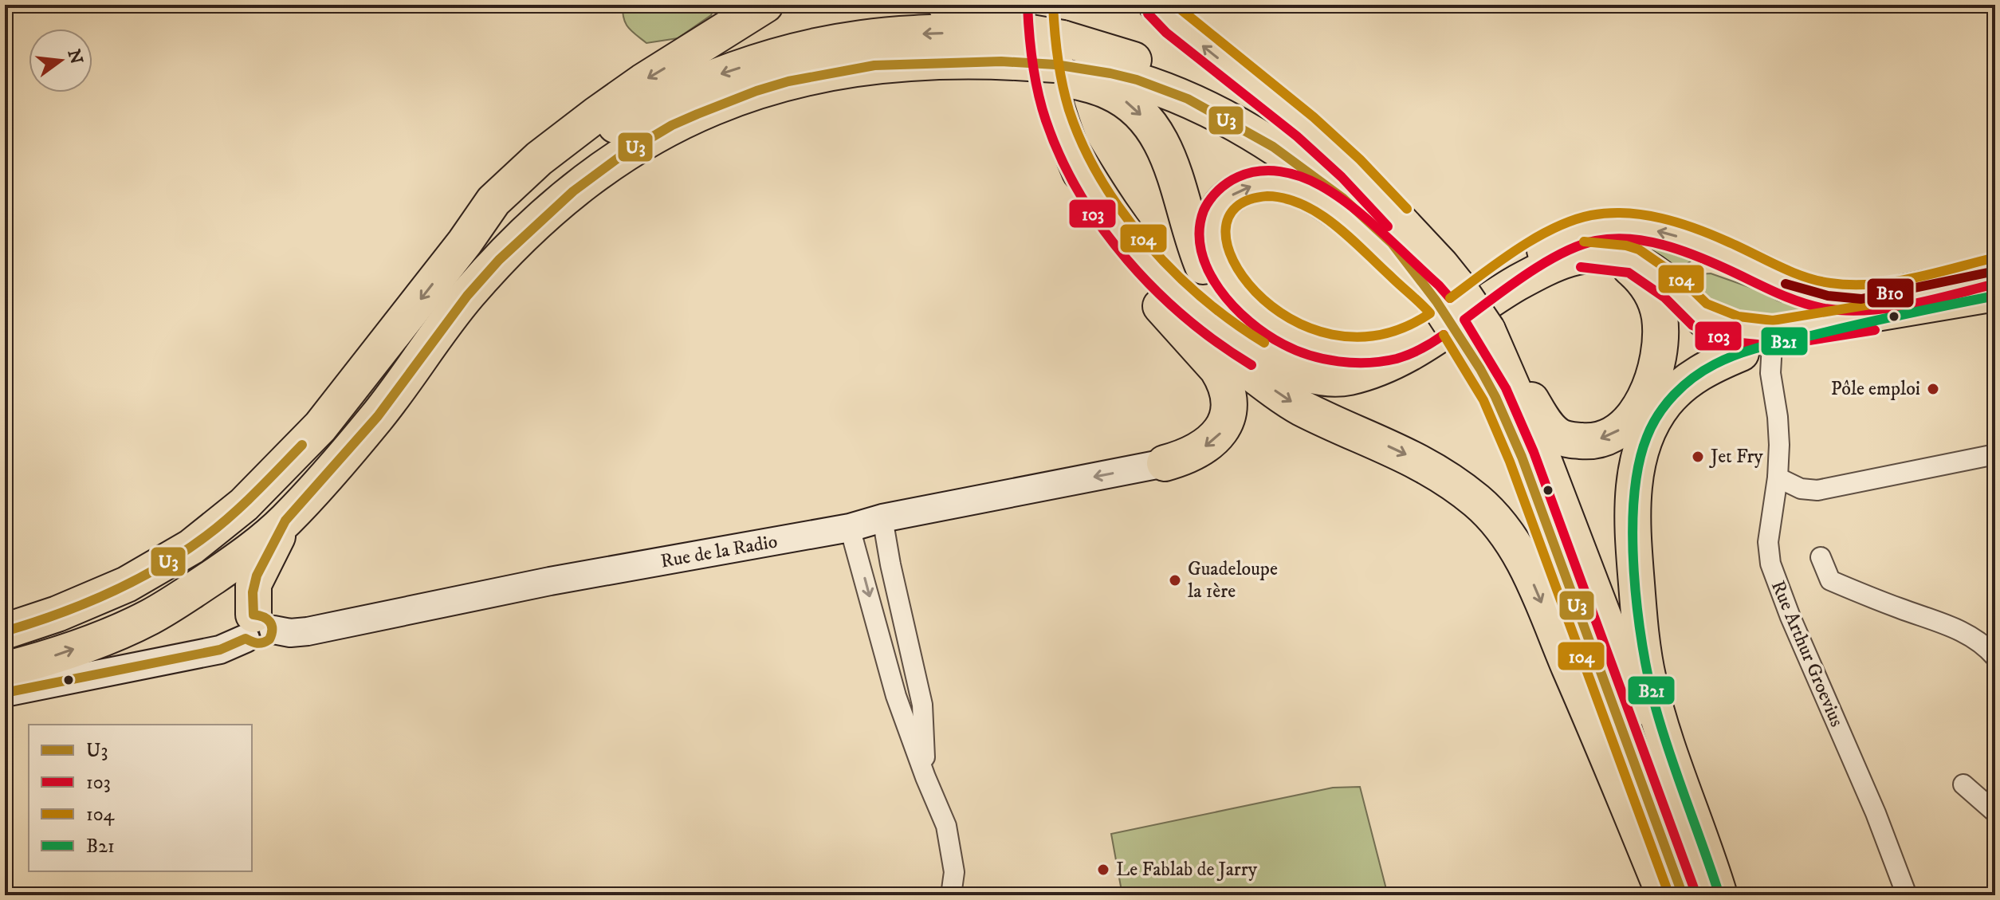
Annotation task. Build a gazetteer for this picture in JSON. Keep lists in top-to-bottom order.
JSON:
{
  "streets": {
    "street": ["Rue de la Radio", "Rue Arthur Groevius"]
  },
  "places": [
    "Pôle emploi",
    "Jet Fry",
    "Guadeloupe la 1ère",
    "Le Fablab de Jarry"
  ],
  "lines": [
    "transit line 104",
    "transit line 103",
    "transit line U3",
    "transit line B10",
    "transit line B21"
  ],
  "legend": [
    "U3",
    "103",
    "104",
    "B21"
  ],
  "north": "right"
}
